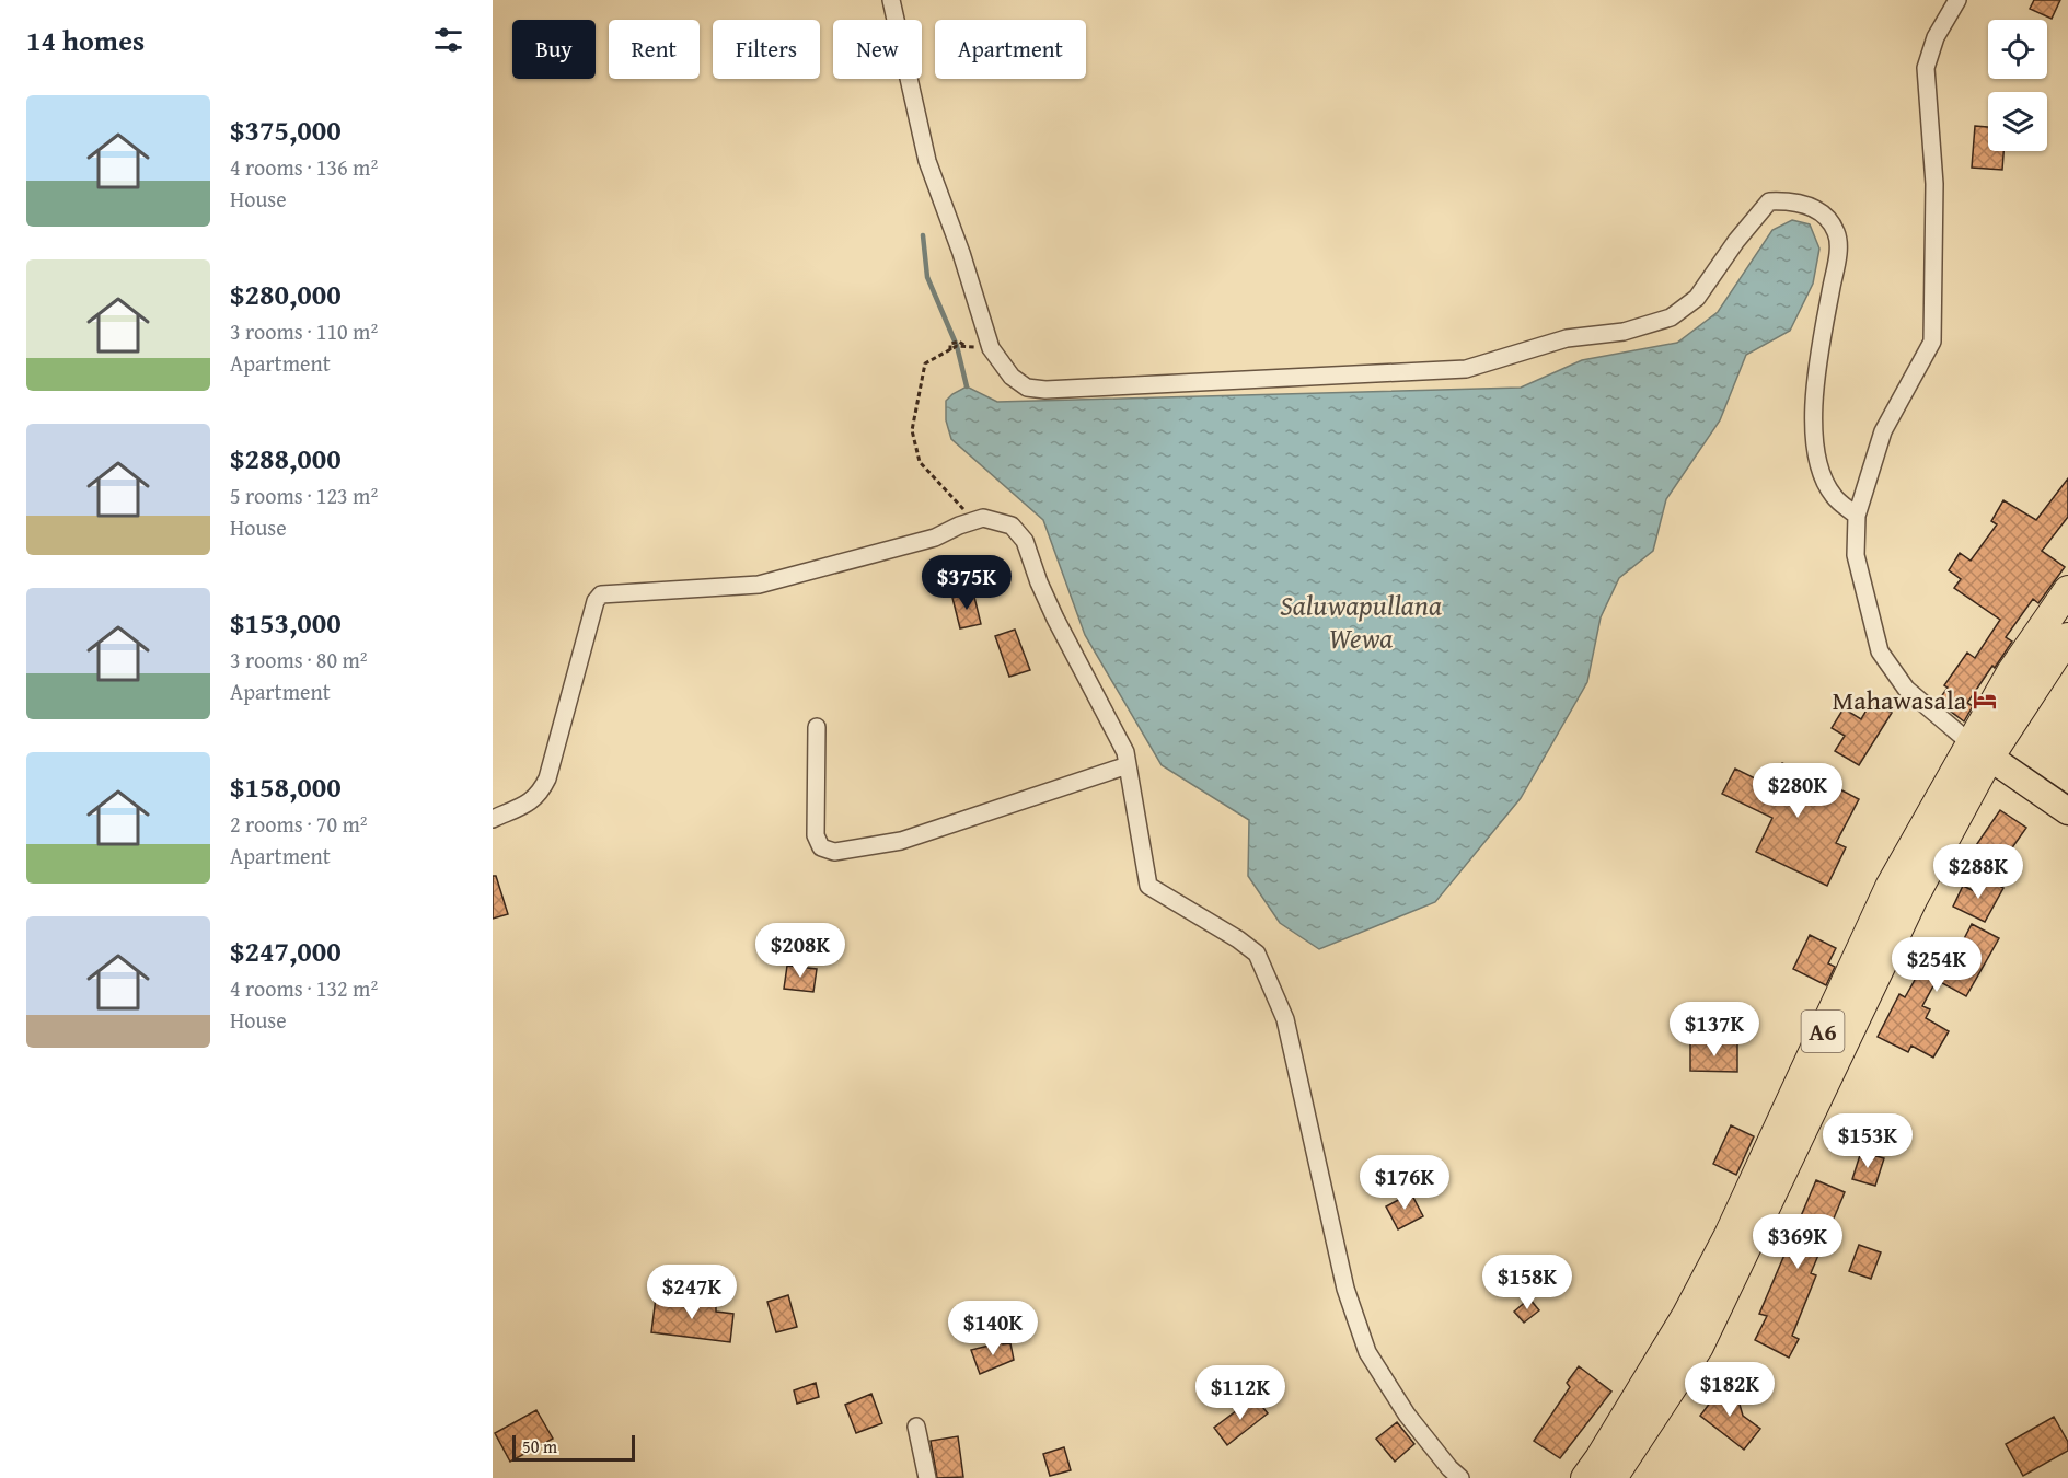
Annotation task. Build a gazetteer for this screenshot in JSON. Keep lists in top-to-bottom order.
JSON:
{
  "streets": {
    "highway": ["A6"]
  },
  "water": ["Saluwapullana Wewa"],
  "places": {
    "hotel": ["Mahawasala"]
  },
  "scale_bar": "50 m",
  "page": {
    "heading": "14 homes",
    "chip": [
      "Buy",
      "Rent",
      "Filters",
      "New",
      "Apartment"
    ],
    "list": [
      {
        "name": "$375,000",
        "note": "4 rooms · 136 m² · House"
      },
      {
        "name": "$280,000",
        "note": "3 rooms · 110 m² · Apartment"
      },
      {
        "name": "$288,000",
        "note": "5 rooms · 123 m² · House"
      },
      {
        "name": "$153,000",
        "note": "3 rooms · 80 m² · Apartment"
      },
      {
        "name": "$158,000",
        "note": "2 rooms · 70 m² · Apartment"
      },
      {
        "name": "$247,000",
        "note": "4 rooms · 132 m² · House"
      }
    ],
    "price": [
      "$375K",
      "$280K",
      "$288K",
      "$208K",
      "$254K",
      "$137K",
      "$153K",
      "$176K",
      "$369K",
      "$158K",
      "$247K",
      "$140K",
      "$182K",
      "$112K"
    ],
    "scale": "50 m"
  }
}
